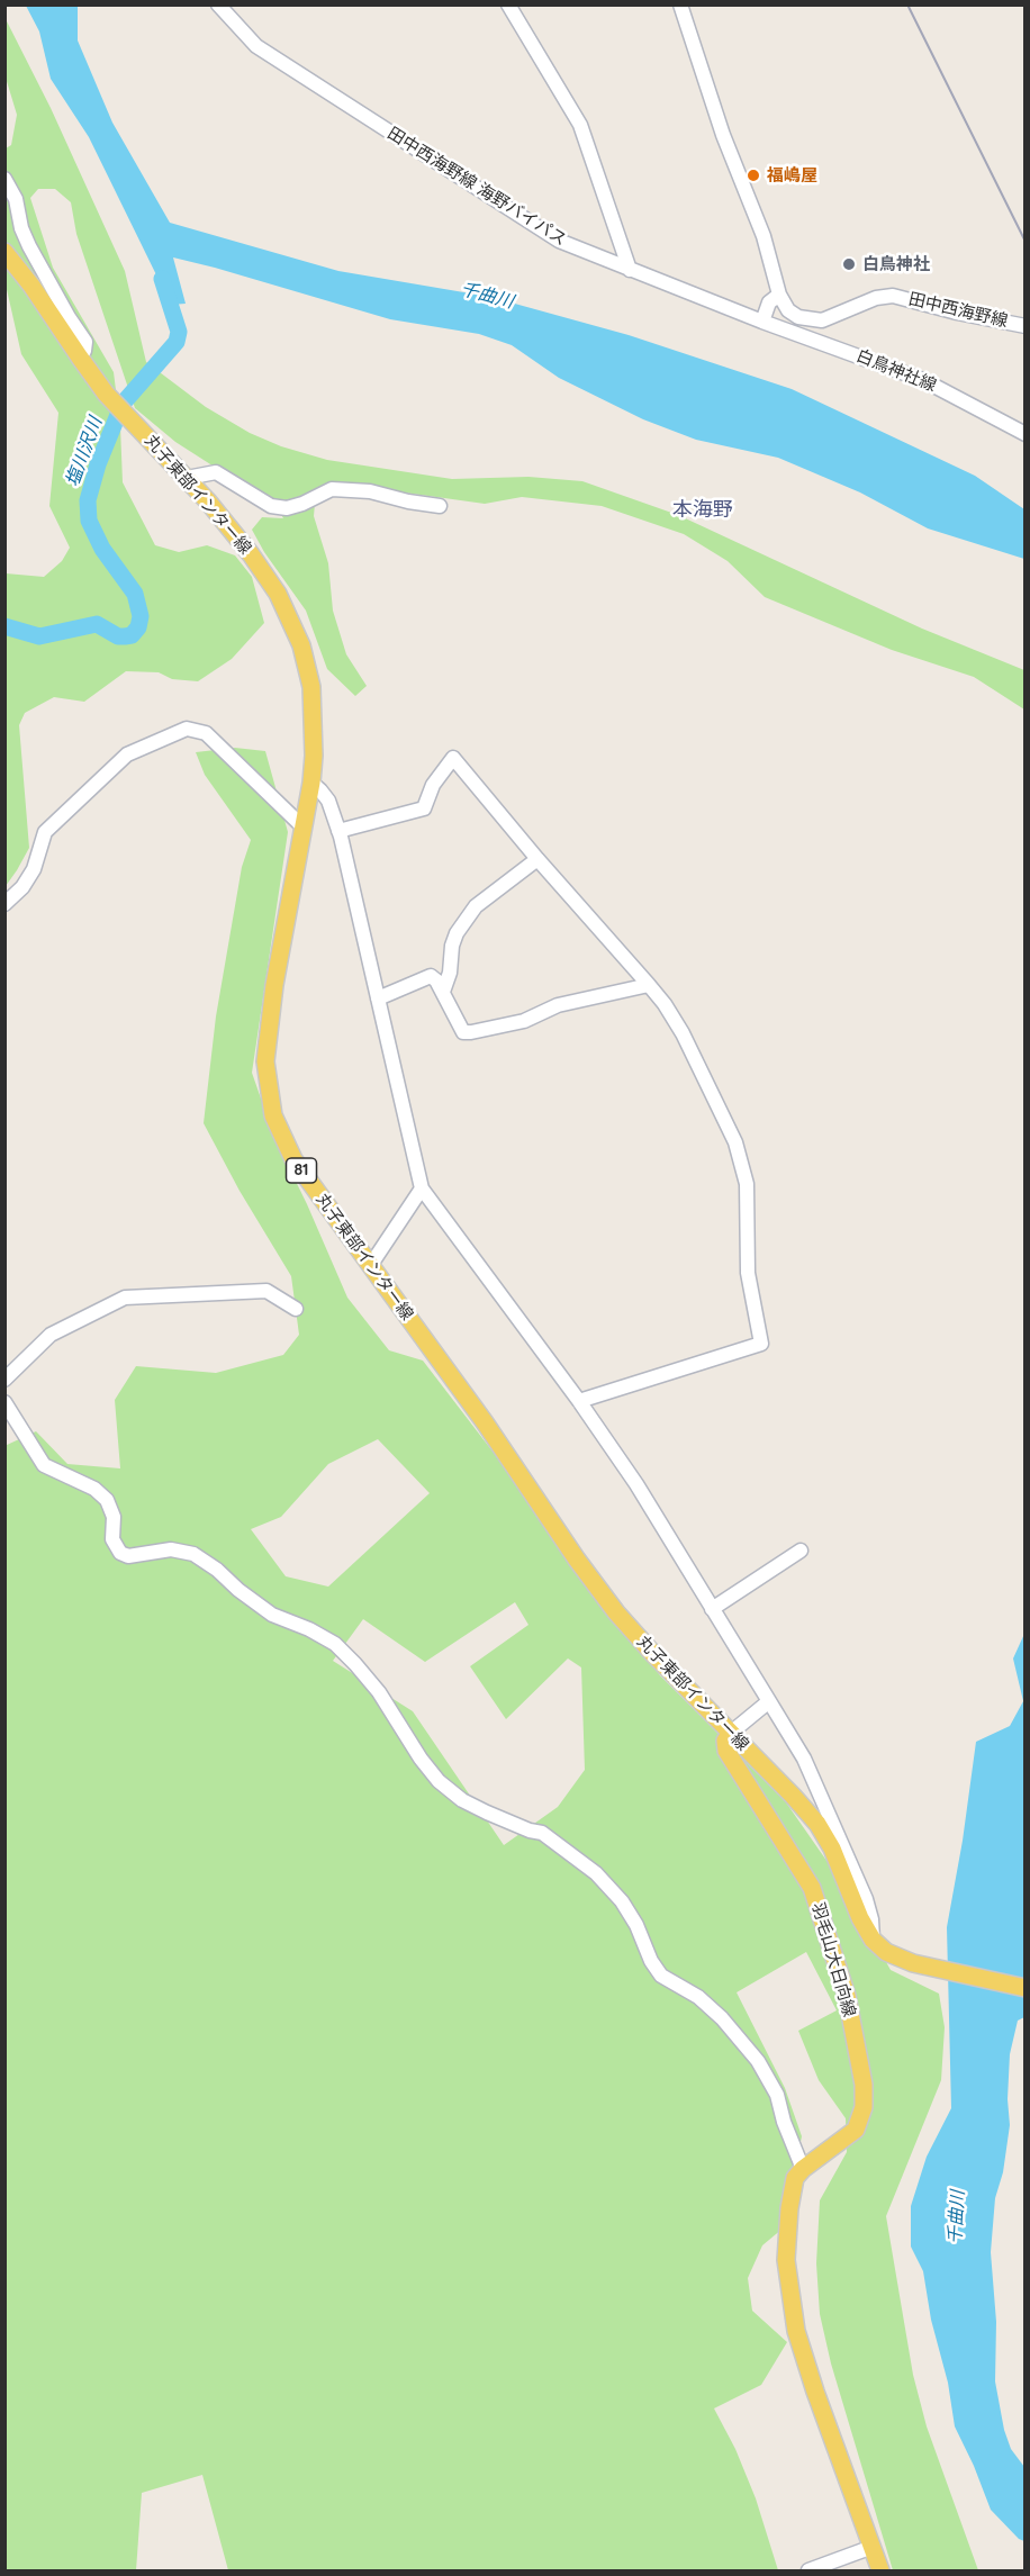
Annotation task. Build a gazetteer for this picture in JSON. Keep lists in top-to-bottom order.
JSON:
{
  "streets": {
    "main road": ["丸子東部インター線", "81", "羽毛山大日向線"],
    "street": ["田中西海野線 海野バイパス", "田中西海野線", "白鳥神社線"]
  },
  "crossings": [
    ["田中西海野線 海野バイパス", "白鳥神社線"],
    ["丸子東部インター線", "羽毛山大日向線"]
  ],
  "districts": ["本海野"],
  "water": ["千曲川", "塩川沢川"],
  "places": ["福嶋屋", "白鳥神社"]
}
